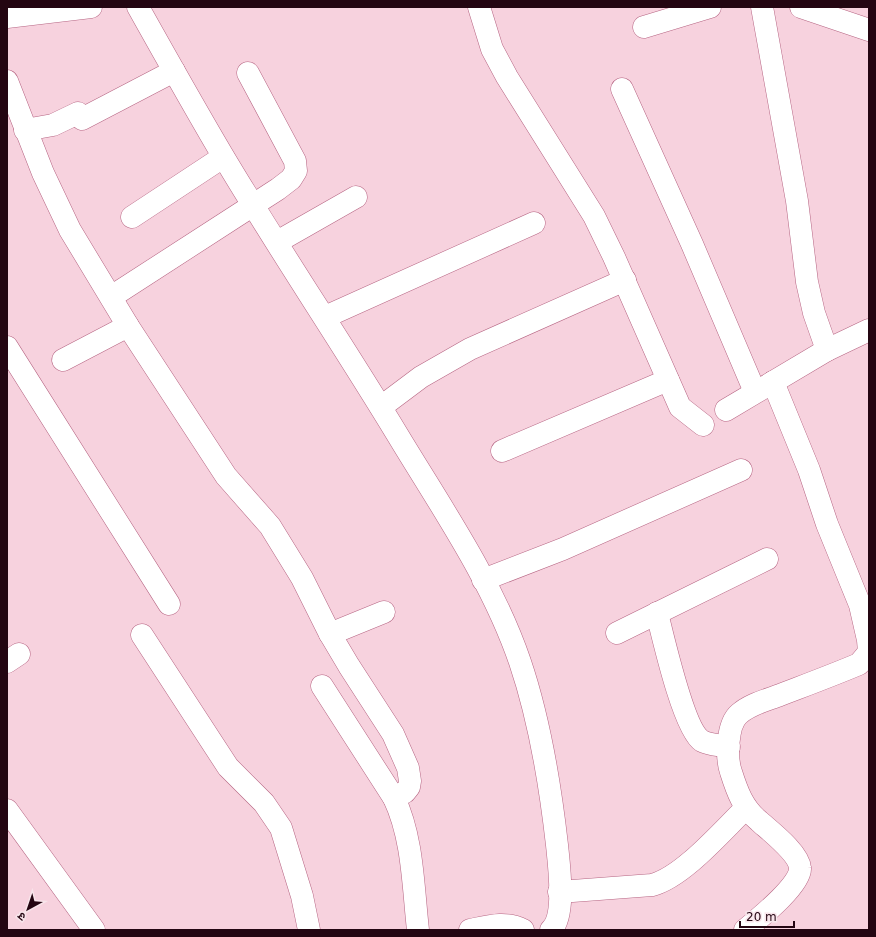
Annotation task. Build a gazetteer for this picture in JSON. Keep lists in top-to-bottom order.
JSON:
{
  "scale_bar": "20 m",
  "north": "bottom left"
}
